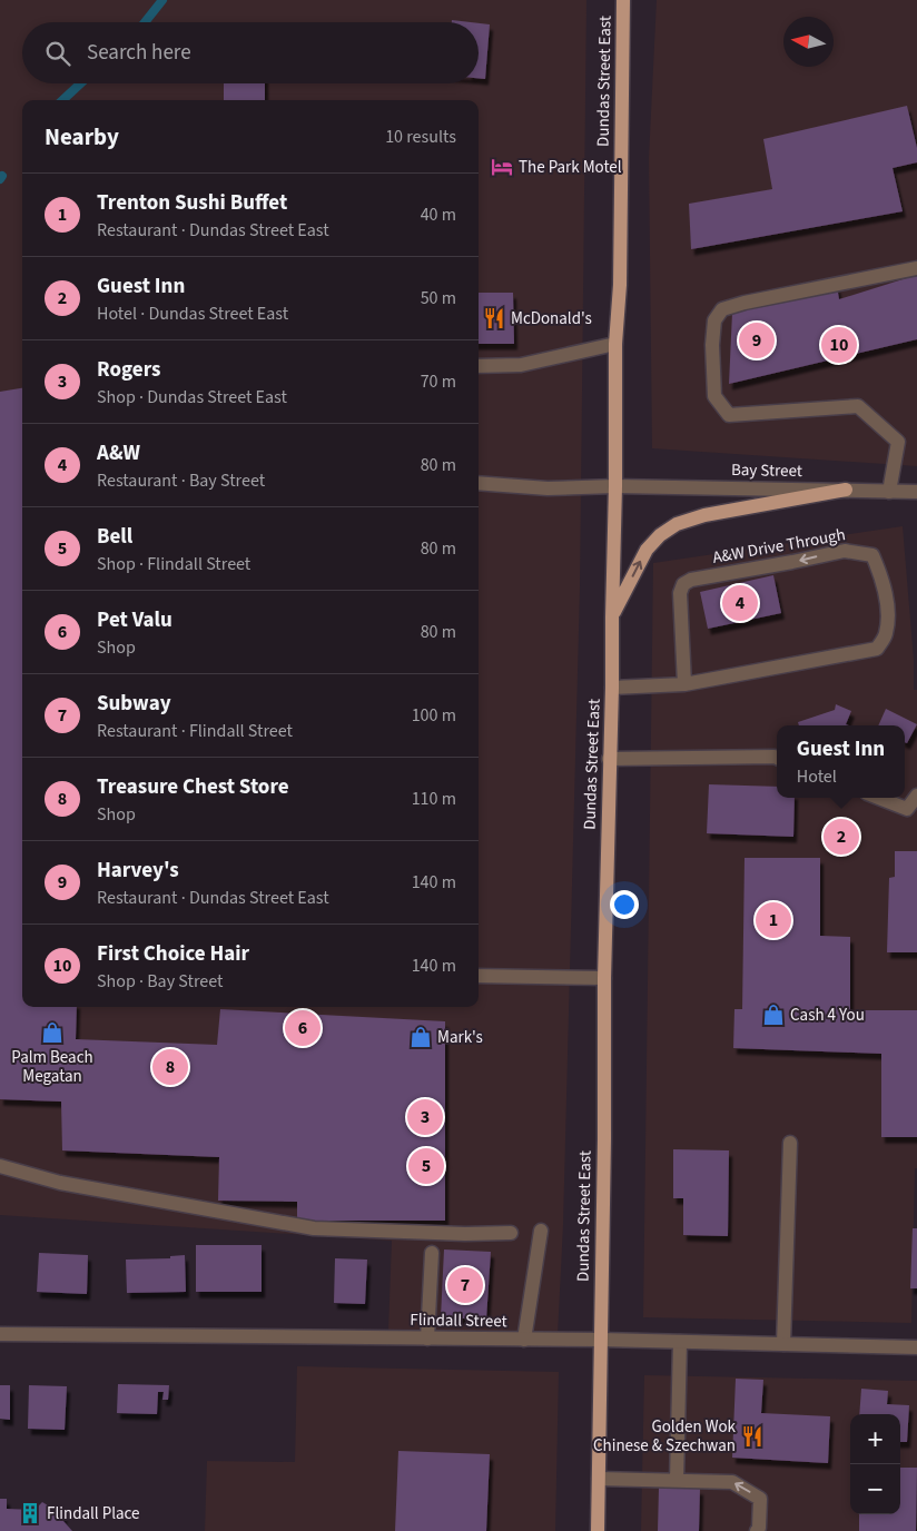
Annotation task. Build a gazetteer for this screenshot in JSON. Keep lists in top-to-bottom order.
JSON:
{
  "streets": {
    "main road": ["Dundas Street East"],
    "street": ["Bay Street", "A&W Drive Through", "Flindall Street"]
  },
  "crossings": [
    ["Dundas Street East", "Bay Street"],
    ["Dundas Street East", "Flindall Street"]
  ],
  "places": {
    "hotel": ["The Park Motel"],
    "restaurant": ["McDonald's", "Golden Wok Chinese & Szechwan"],
    "shop": ["Cash 4 You", "Palm Beach Megatan", "Mark's"],
    "building": ["Flindall Place"]
  },
  "north": "left",
  "page": {
    "search": "Search here",
    "heading": ["Nearby", "10 results"],
    "list": [
      {
        "mark": "1",
        "name": "Trenton Sushi Buffet",
        "note": "Restaurant · Dundas Street East",
        "value": "40 m"
      },
      {
        "mark": "2",
        "name": "Guest Inn",
        "note": "Hotel · Dundas Street East",
        "value": "50 m"
      },
      {
        "mark": "3",
        "name": "Rogers",
        "note": "Shop · Dundas Street East",
        "value": "70 m"
      },
      {
        "mark": "4",
        "name": "A&W",
        "note": "Restaurant · Bay Street",
        "value": "80 m"
      },
      {
        "mark": "5",
        "name": "Bell",
        "note": "Shop · Flindall Street",
        "value": "80 m"
      },
      {
        "mark": "6",
        "name": "Pet Valu",
        "note": "Shop",
        "value": "80 m"
      },
      {
        "mark": "7",
        "name": "Subway",
        "note": "Restaurant · Flindall Street",
        "value": "100 m"
      },
      {
        "mark": "8",
        "name": "Treasure Chest Store",
        "note": "Shop",
        "value": "110 m"
      },
      {
        "mark": "9",
        "name": "Harvey's",
        "note": "Restaurant · Dundas Street East",
        "value": "140 m"
      },
      {
        "mark": "10",
        "name": "First Choice Hair",
        "note": "Shop · Bay Street",
        "value": "140 m"
      }
    ],
    "pins": [
      "9",
      "10",
      "4",
      "2",
      "1",
      "6",
      "8",
      "3",
      "5",
      "7"
    ],
    "popup": ["Guest Inn", "Hotel"],
    "map_buttons": ["+", "−"]
  }
}
